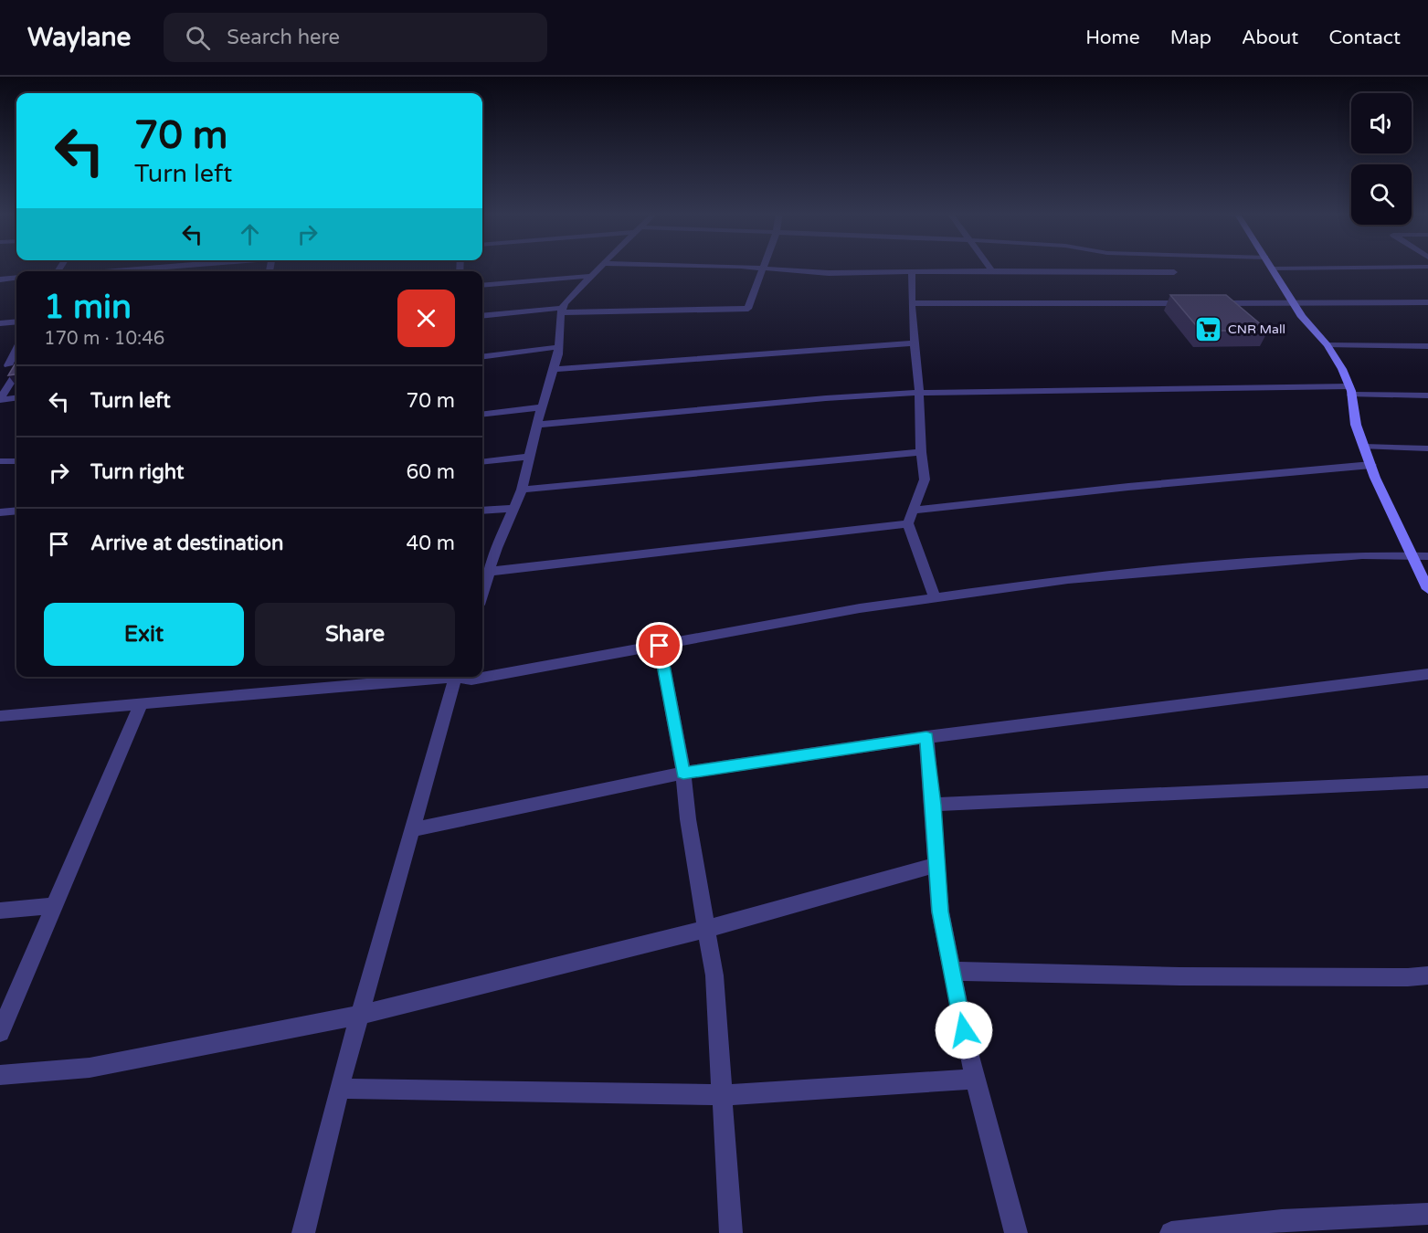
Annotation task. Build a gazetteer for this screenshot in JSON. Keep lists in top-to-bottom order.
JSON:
{
  "places": {
    "supermarket": ["CNR Mall"]
  },
  "page": {
    "header": "Waylane",
    "search": "Search here",
    "nav": [
      "Home",
      "Map",
      "About",
      "Contact"
    ],
    "turn": ["70 m", "Turn left"],
    "heading": ["1 min", "170 m · 10:46"],
    "list": [
      {
        "name": "Turn left",
        "value": "70 m"
      },
      {
        "name": "Turn right",
        "value": "60 m"
      },
      {
        "name": "Arrive at destination",
        "value": "40 m"
      }
    ],
    "buttons": ["Exit", "Share"]
  }
}
